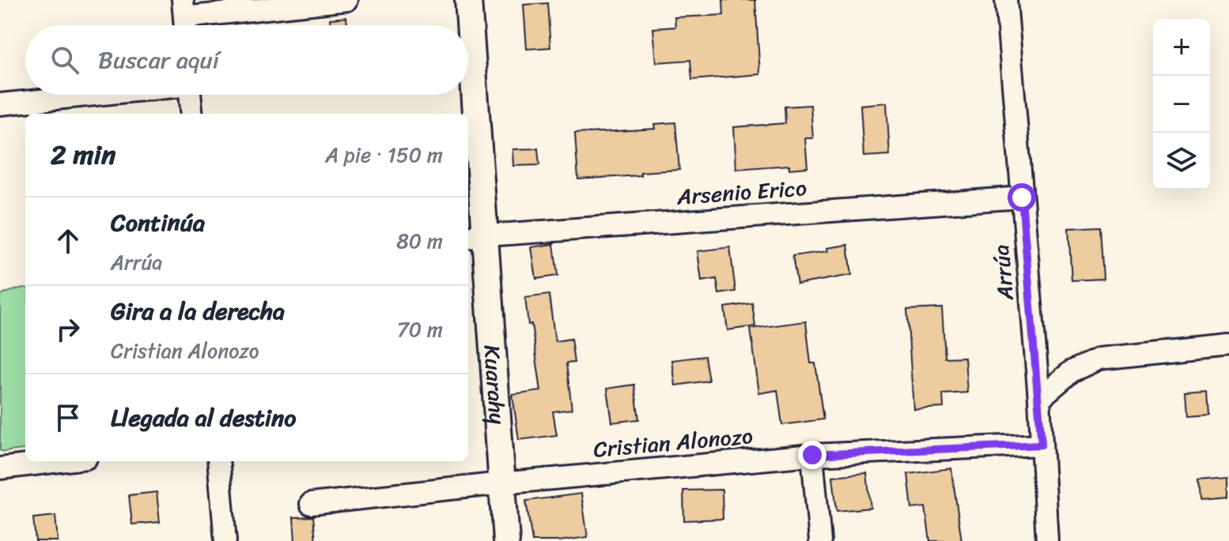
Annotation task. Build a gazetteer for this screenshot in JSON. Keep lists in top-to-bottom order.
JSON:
{
  "streets": {
    "street": [
      "Arsenio Erico",
      "Arrúa",
      "Kuarahy",
      "Cristian Alonozo"
    ]
  },
  "crossings": [
    ["Arsenio Erico", "Arrúa"],
    ["Arsenio Erico", "Kuarahy"],
    ["Arrúa", "Cristian Alonozo"],
    ["Kuarahy", "Cristian Alonozo"]
  ],
  "page": {
    "map_buttons": ["+", "−"],
    "search": "Buscar aquí",
    "heading": ["2 min", "A pie · 150 m"],
    "list": [
      ["Continúa", "Arrúa", "80 m"],
      ["Gira a la derecha", "Cristian Alonozo", "70 m"],
      "Llegada al destino"
    ]
  }
}
